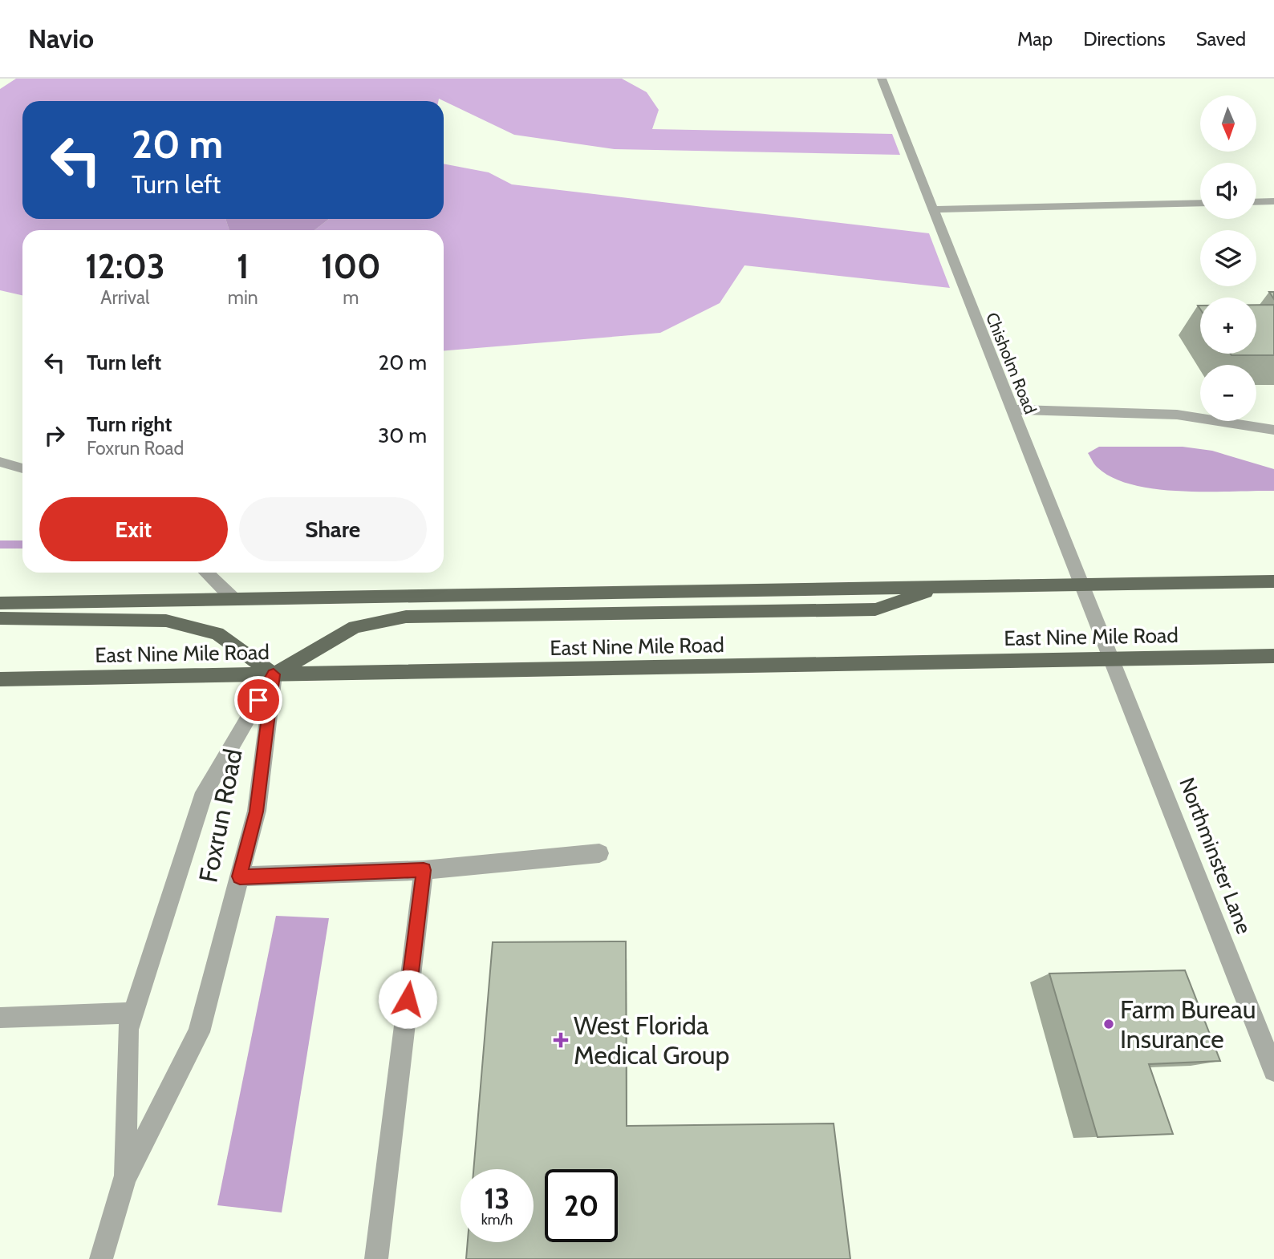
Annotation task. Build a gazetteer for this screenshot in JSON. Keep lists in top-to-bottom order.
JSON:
{
  "streets": {
    "main road": ["East Nine Mile Road"],
    "street": ["Chisholm Road", "Foxrun Road", "Northminster Lane"]
  },
  "crossings": [
    ["Chisholm Road", "East Nine Mile Road"],
    ["Chisholm Road", "Northminster Lane"],
    ["East Nine Mile Road", "Foxrun Road"],
    ["East Nine Mile Road", "Northminster Lane"]
  ],
  "places": {
    "other": ["Farm Bureau Insurance"],
    "health": ["West Florida Medical Group"]
  },
  "north": "bottom",
  "page": {
    "header": "Navio",
    "nav": ["Map", "Directions", "Saved"],
    "map_buttons": ["+", "−"],
    "turn": ["20 m", "Turn left"],
    "eta": [
      "12:03",
      "Arrival",
      "1",
      "min",
      "100",
      "m"
    ],
    "list": [
      {
        "name": "Turn left",
        "value": "20 m"
      },
      {
        "name": "Turn right",
        "note": "Foxrun Road",
        "value": "30 m"
      }
    ],
    "buttons": ["Exit", "Share"],
    "speed": "13 km/h",
    "limit": "20"
  }
}
